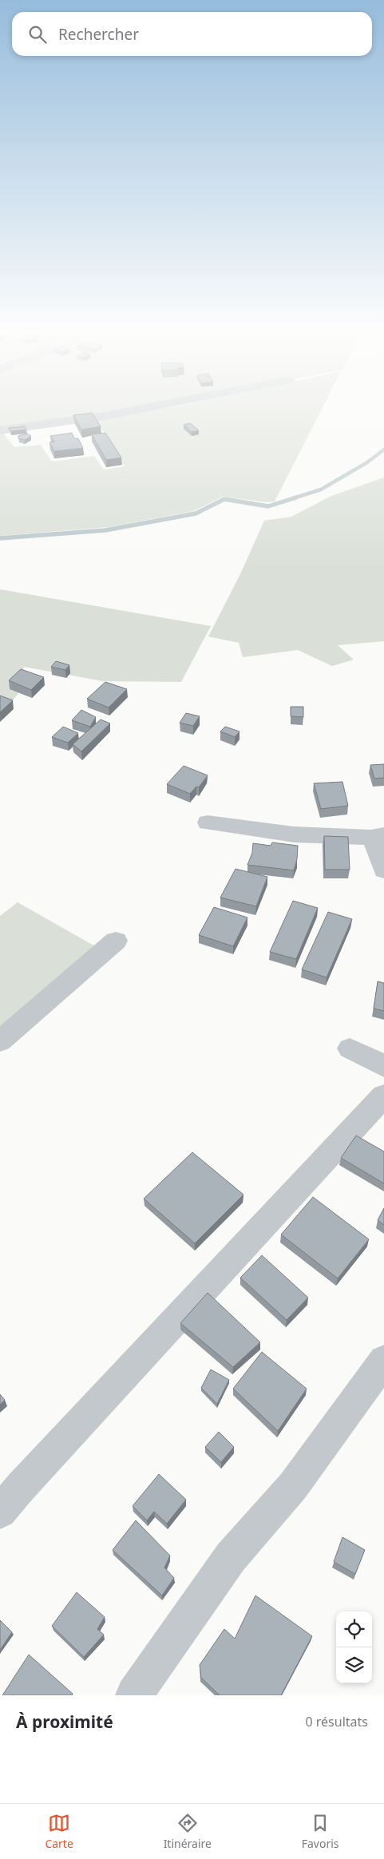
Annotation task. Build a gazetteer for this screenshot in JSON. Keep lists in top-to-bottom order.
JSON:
{
  "page": {
    "search": "Rechercher",
    "heading": ["À proximité", "0 résultats"],
    "nav": ["Carte", "Itinéraire", "Favoris"]
  }
}
